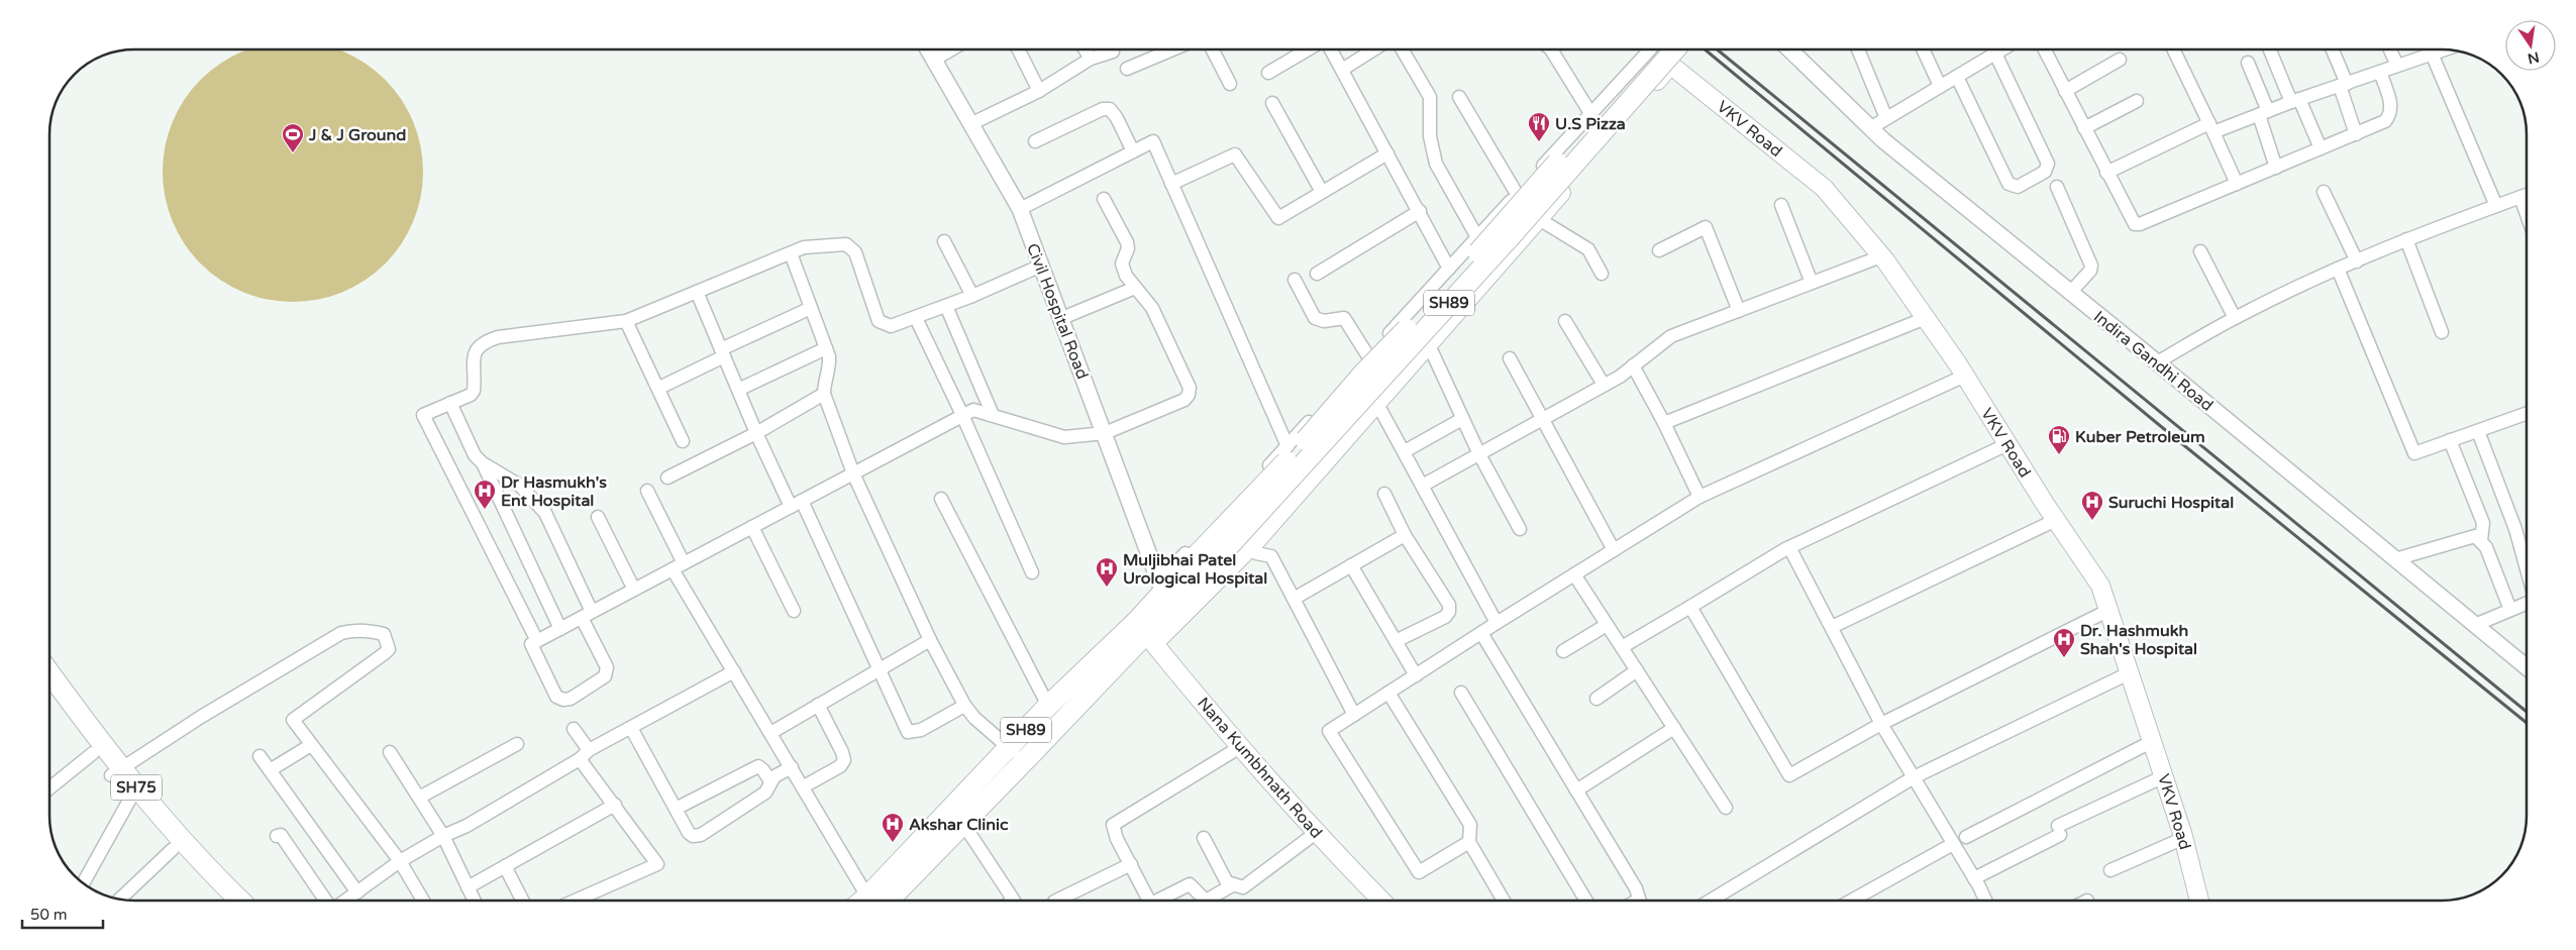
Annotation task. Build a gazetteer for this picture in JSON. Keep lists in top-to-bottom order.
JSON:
{
  "streets": {
    "main road": [
      "VKV Road",
      "SH89",
      "Nana Kumbhnath Road",
      "SH75"
    ],
    "street": ["Civil Hospital Road", "Indira Gandhi Road"]
  },
  "crossings": [
    ["SH89", "Civil Hospital Road"],
    ["SH89", "Nana Kumbhnath Road"]
  ],
  "places": {
    "restaurant": ["U.S Pizza"],
    "sports": ["J & J Ground"],
    "fuel station": ["Kuber Petroleum"],
    "hospital": [
      "Dr Hasmukh's Ent Hospital",
      "Suruchi Hospital",
      "Muljibhai Patel Urological Hospital",
      "Dr. Hashmukh Shah's Hospital",
      "Akshar Clinic"
    ]
  },
  "scale_bar": "50 m",
  "north": "bottom"
}
